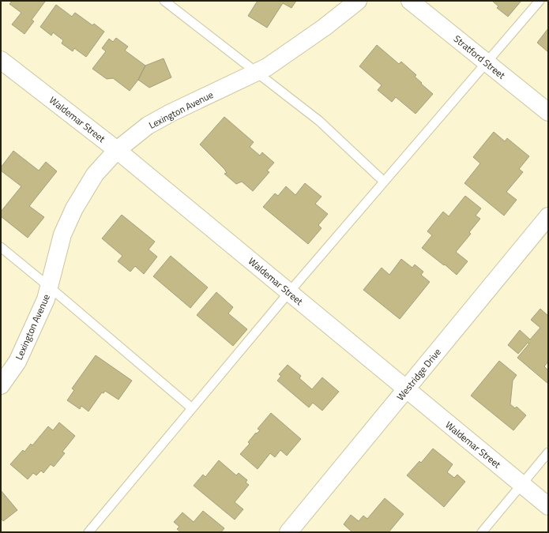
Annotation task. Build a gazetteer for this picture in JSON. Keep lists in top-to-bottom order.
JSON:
{
  "streets": {
    "street": [
      "Stratford Street",
      "Lexington Avenue",
      "Waldemar Street",
      "Westridge Drive"
    ]
  },
  "crossings": [
    ["Lexington Avenue", "Waldemar Street"],
    ["Waldemar Street", "Westridge Drive"]
  ]
}
